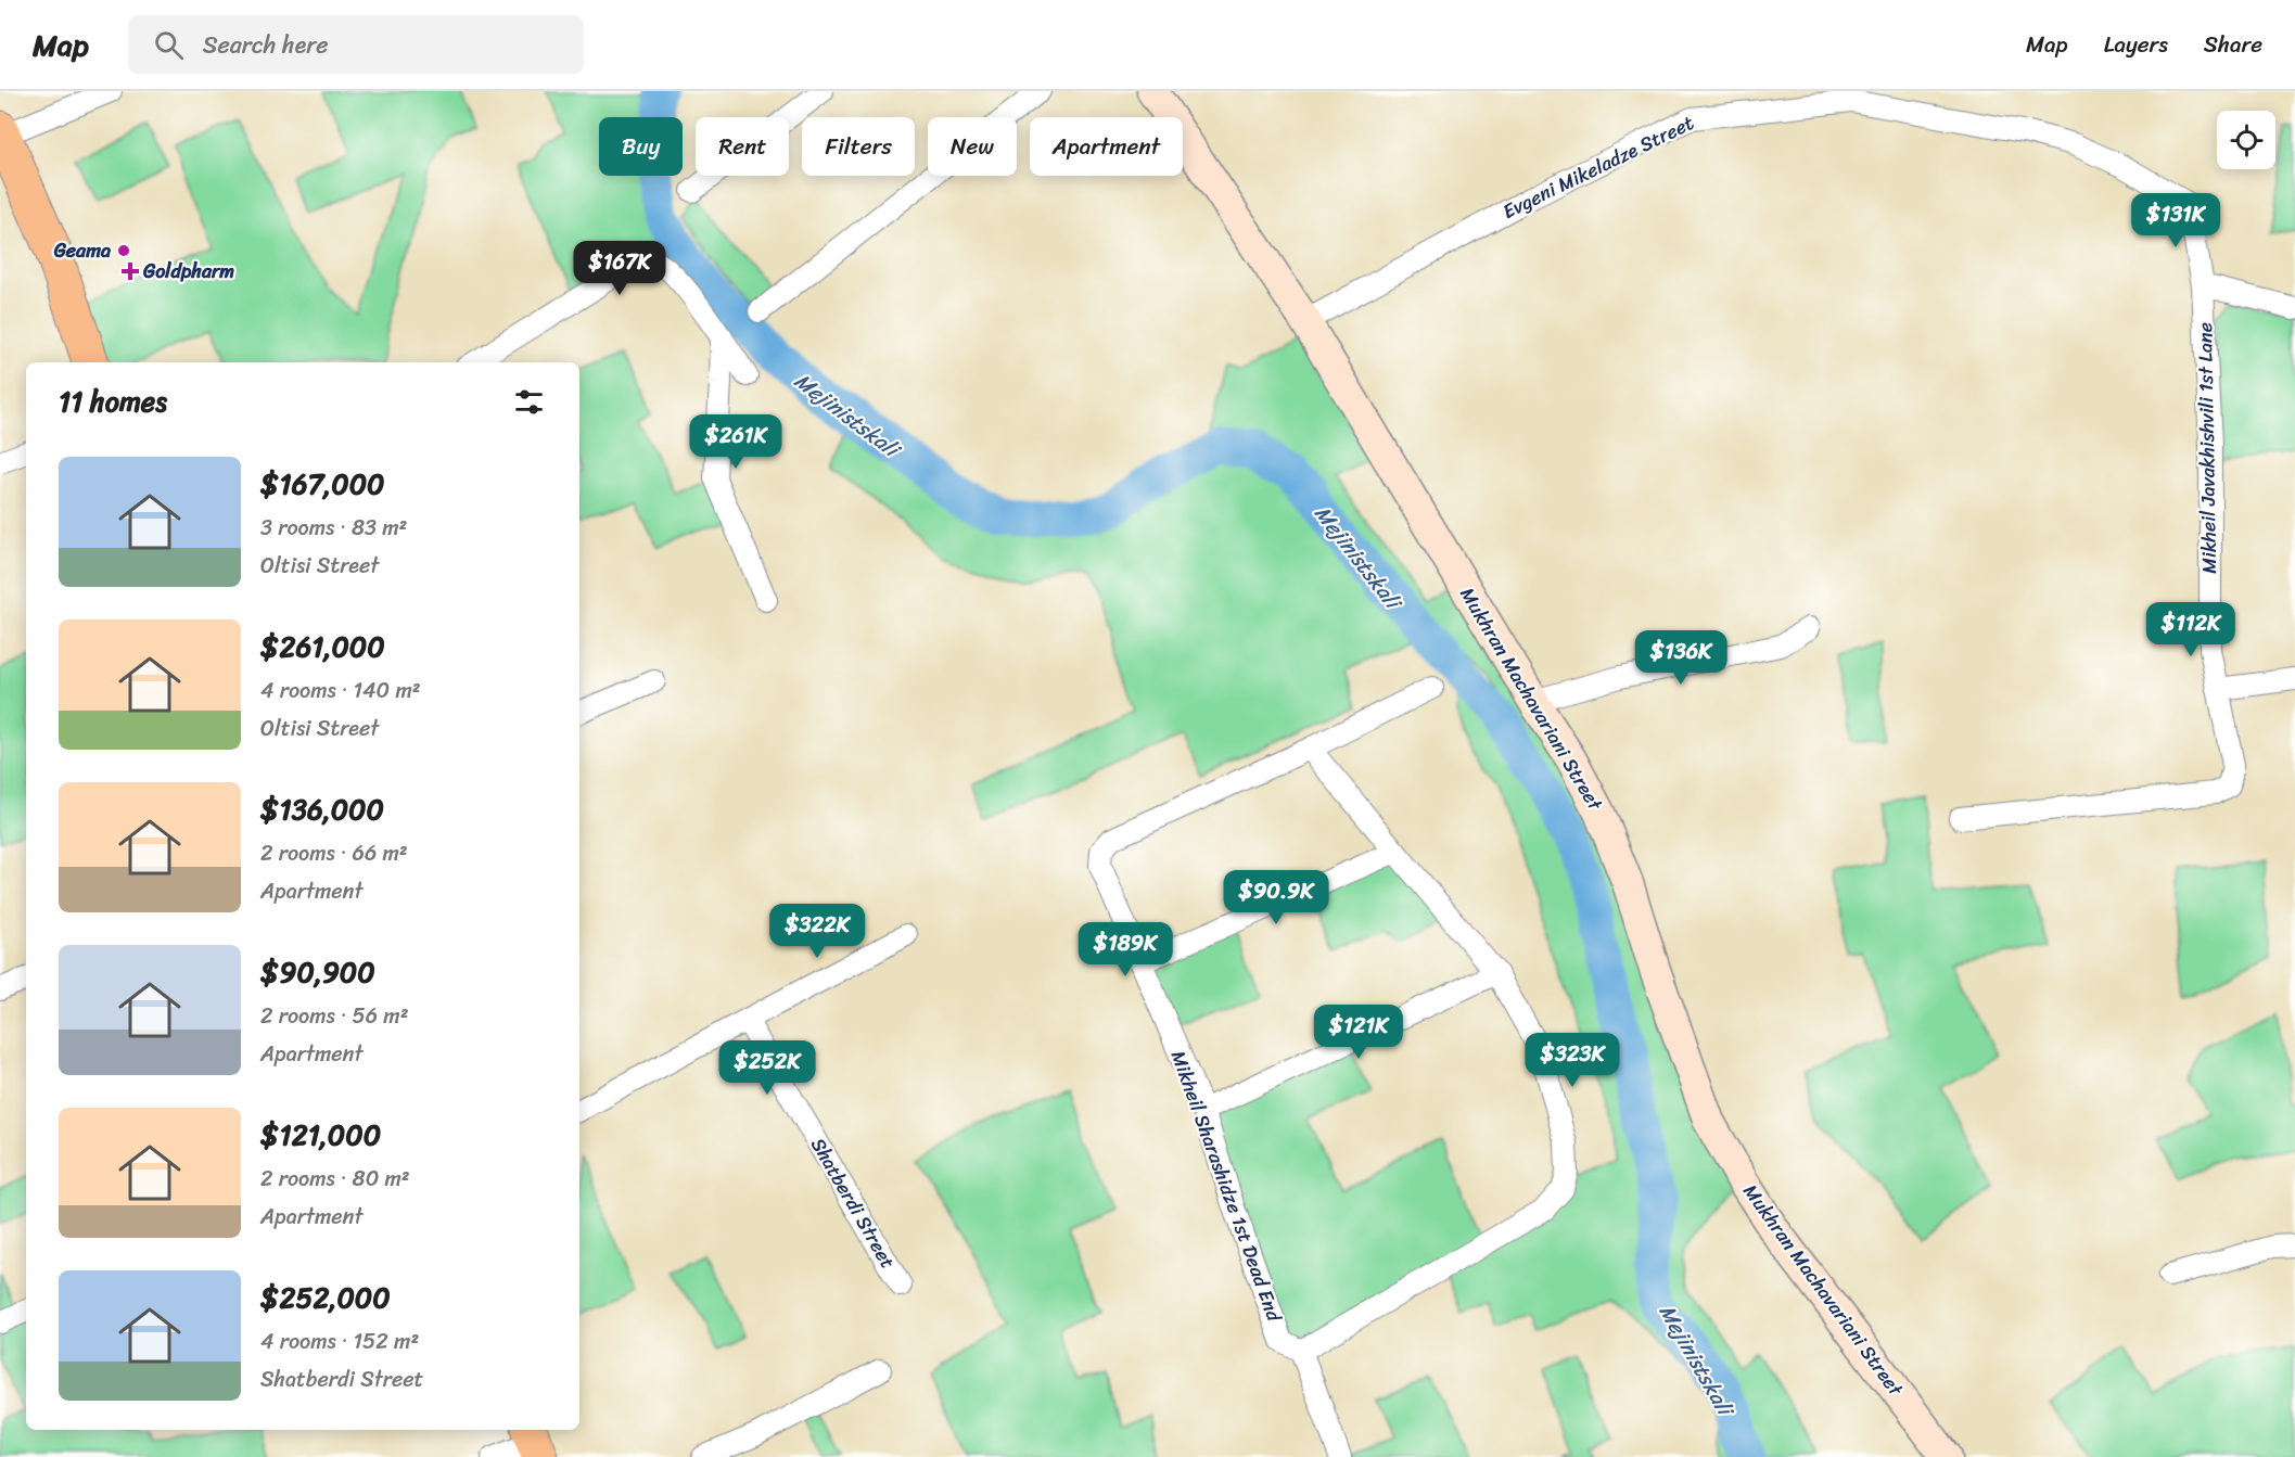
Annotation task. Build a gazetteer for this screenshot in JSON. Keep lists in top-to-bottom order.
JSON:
{
  "streets": {
    "street": [
      "Evgeni Mikeladze Street",
      "Mikheil Javakhishvili 1st Lane",
      "Mukhran Machavariani Street",
      "Mikheil Sharashidze 1st Dead End",
      "Shatberdi Street"
    ]
  },
  "crossings": [
    ["Evgeni Mikeladze Street", "Mikheil Javakhishvili 1st Lane"],
    ["Evgeni Mikeladze Street", "Mukhran Machavariani Street"]
  ],
  "water": ["Mejinistskali"],
  "places": {
    "other": ["Geama"],
    "health": ["Goldpharm"]
  },
  "page": {
    "header": "Map",
    "search": "Search here",
    "nav": ["Map", "Layers", "Share"],
    "chip": [
      "Buy",
      "Rent",
      "Filters",
      "New",
      "Apartment"
    ],
    "price": [
      "$131K",
      "$167K",
      "$261K",
      "$112K",
      "$136K",
      "$90.9K",
      "$322K",
      "$189K",
      "$121K",
      "$323K",
      "$252K"
    ],
    "heading": "11 homes",
    "list": [
      {
        "name": "$167,000",
        "note": "3 rooms · 83 m² · Oltisi Street"
      },
      {
        "name": "$261,000",
        "note": "4 rooms · 140 m² · Oltisi Street"
      },
      {
        "name": "$136,000",
        "note": "2 rooms · 66 m² · Apartment"
      },
      {
        "name": "$90,900",
        "note": "2 rooms · 56 m² · Apartment"
      },
      {
        "name": "$121,000",
        "note": "2 rooms · 80 m² · Apartment"
      },
      {
        "name": "$252,000",
        "note": "4 rooms · 152 m² · Shatberdi Street"
      }
    ]
  }
}
